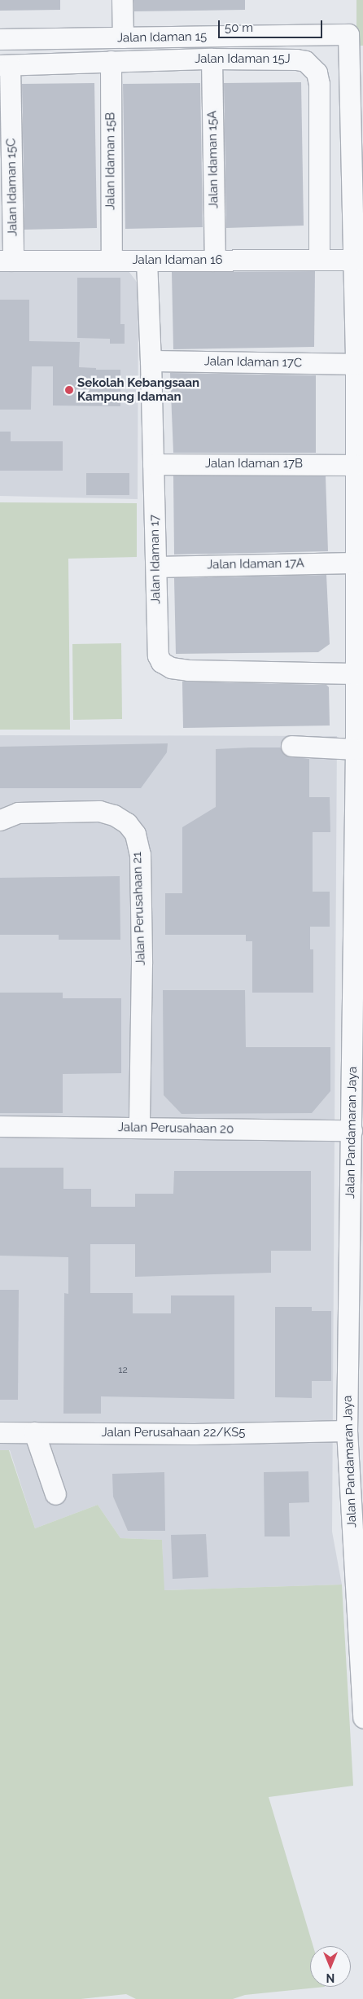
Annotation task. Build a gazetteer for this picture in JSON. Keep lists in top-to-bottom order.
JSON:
{
  "streets": {
    "street": [
      "Jalan Idaman 15",
      "Jalan Idaman 15J",
      "Jalan Idaman 15A",
      "Jalan Idaman 15B",
      "Jalan Idaman 15C",
      "Jalan Idaman 16",
      "Jalan Idaman 17C",
      "Jalan Idaman 17B",
      "Jalan Idaman 17",
      "Jalan Idaman 17A",
      "Jalan Perusahaan 21",
      "Jalan Perusahaan 20",
      "Jalan Pandamaran Jaya",
      "Jalan Perusahaan 22/KS5"
    ]
  },
  "crossings": [
    ["Jalan Idaman 15", "Jalan Pandamaran Jaya"],
    ["Jalan Idaman 15J", "Jalan Idaman 15A"],
    ["Jalan Idaman 15J", "Jalan Idaman 15B"],
    ["Jalan Idaman 15J", "Jalan Idaman 15C"],
    ["Jalan Idaman 15J", "Jalan Idaman 16"],
    ["Jalan Idaman 15A", "Jalan Idaman 16"],
    ["Jalan Idaman 15B", "Jalan Idaman 16"],
    ["Jalan Idaman 15C", "Jalan Idaman 16"],
    ["Jalan Idaman 16", "Jalan Idaman 17"],
    ["Jalan Idaman 16", "Jalan Pandamaran Jaya"],
    ["Jalan Idaman 17C", "Jalan Idaman 17"],
    ["Jalan Idaman 17C", "Jalan Pandamaran Jaya"],
    ["Jalan Idaman 17B", "Jalan Idaman 17"],
    ["Jalan Idaman 17B", "Jalan Pandamaran Jaya"],
    ["Jalan Idaman 17", "Jalan Idaman 17A"],
    ["Jalan Idaman 17", "Jalan Pandamaran Jaya"],
    ["Jalan Idaman 17A", "Jalan Pandamaran Jaya"],
    ["Jalan Perusahaan 21", "Jalan Perusahaan 20"],
    ["Jalan Perusahaan 20", "Jalan Pandamaran Jaya"],
    ["Jalan Pandamaran Jaya", "Jalan Perusahaan 22/KS5"]
  ],
  "places": ["Sekolah Kebangsaan Kampung Idaman"],
  "house_numbers": ["12"],
  "scale_bar": "50 m",
  "north": "bottom"
}
